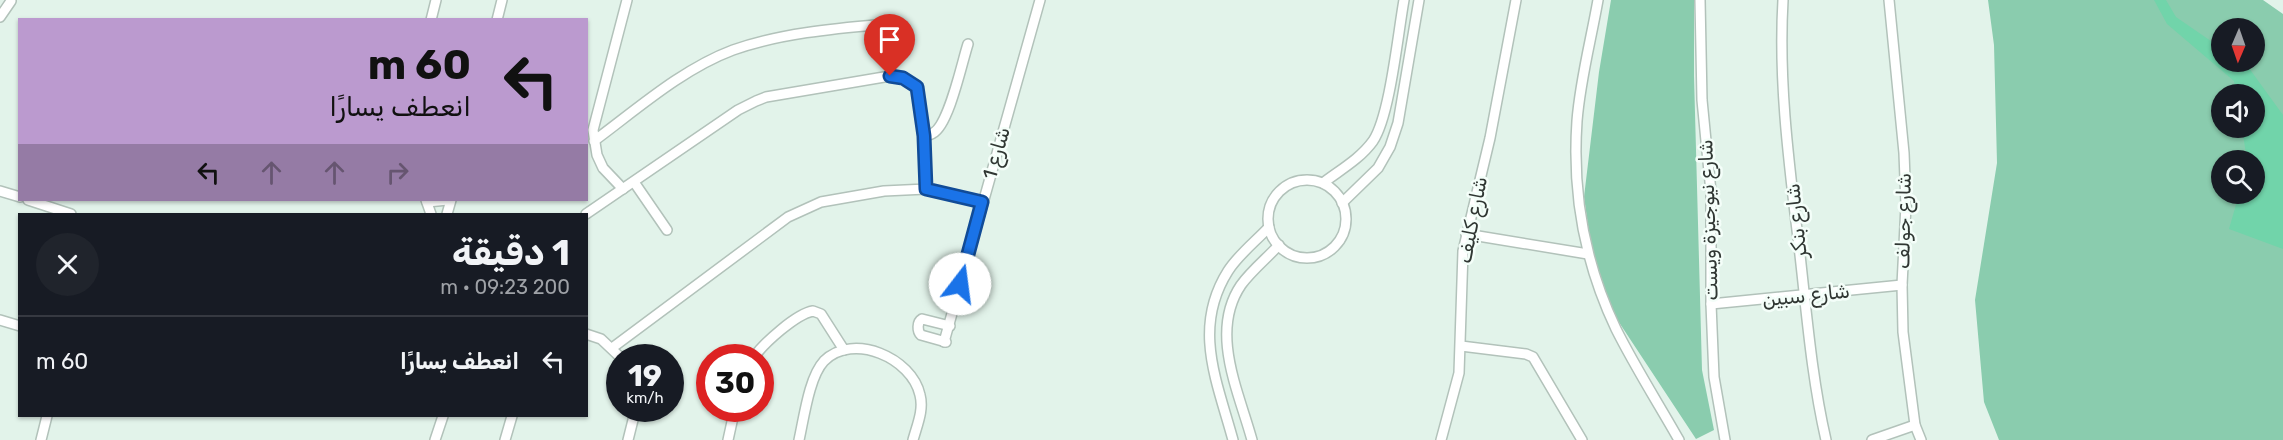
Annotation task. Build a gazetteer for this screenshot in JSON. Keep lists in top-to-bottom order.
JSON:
{
  "streets": {
    "street": [
      "شارع 1",
      "شارع كليف",
      "شارع نيوجيزة ويست",
      "شارع بنكر",
      "شارع جولف",
      "شارع سبين"
    ]
  },
  "crossings": [
    ["شارع نيوجيزة ويست", "شارع سبين"],
    ["شارع بنكر", "شارع سبين"],
    ["شارع جولف", "شارع سبين"]
  ],
  "north": "bottom",
  "page": {
    "turn": ["60 m", "انعطف يسارًا"],
    "heading": ["1 دقيقة", "200 m · 09:23"],
    "list": [
      {
        "name": "انعطف يسارًا",
        "value": "60 m"
      }
    ],
    "speed": "19 km/h",
    "limit": "30"
  }
}
